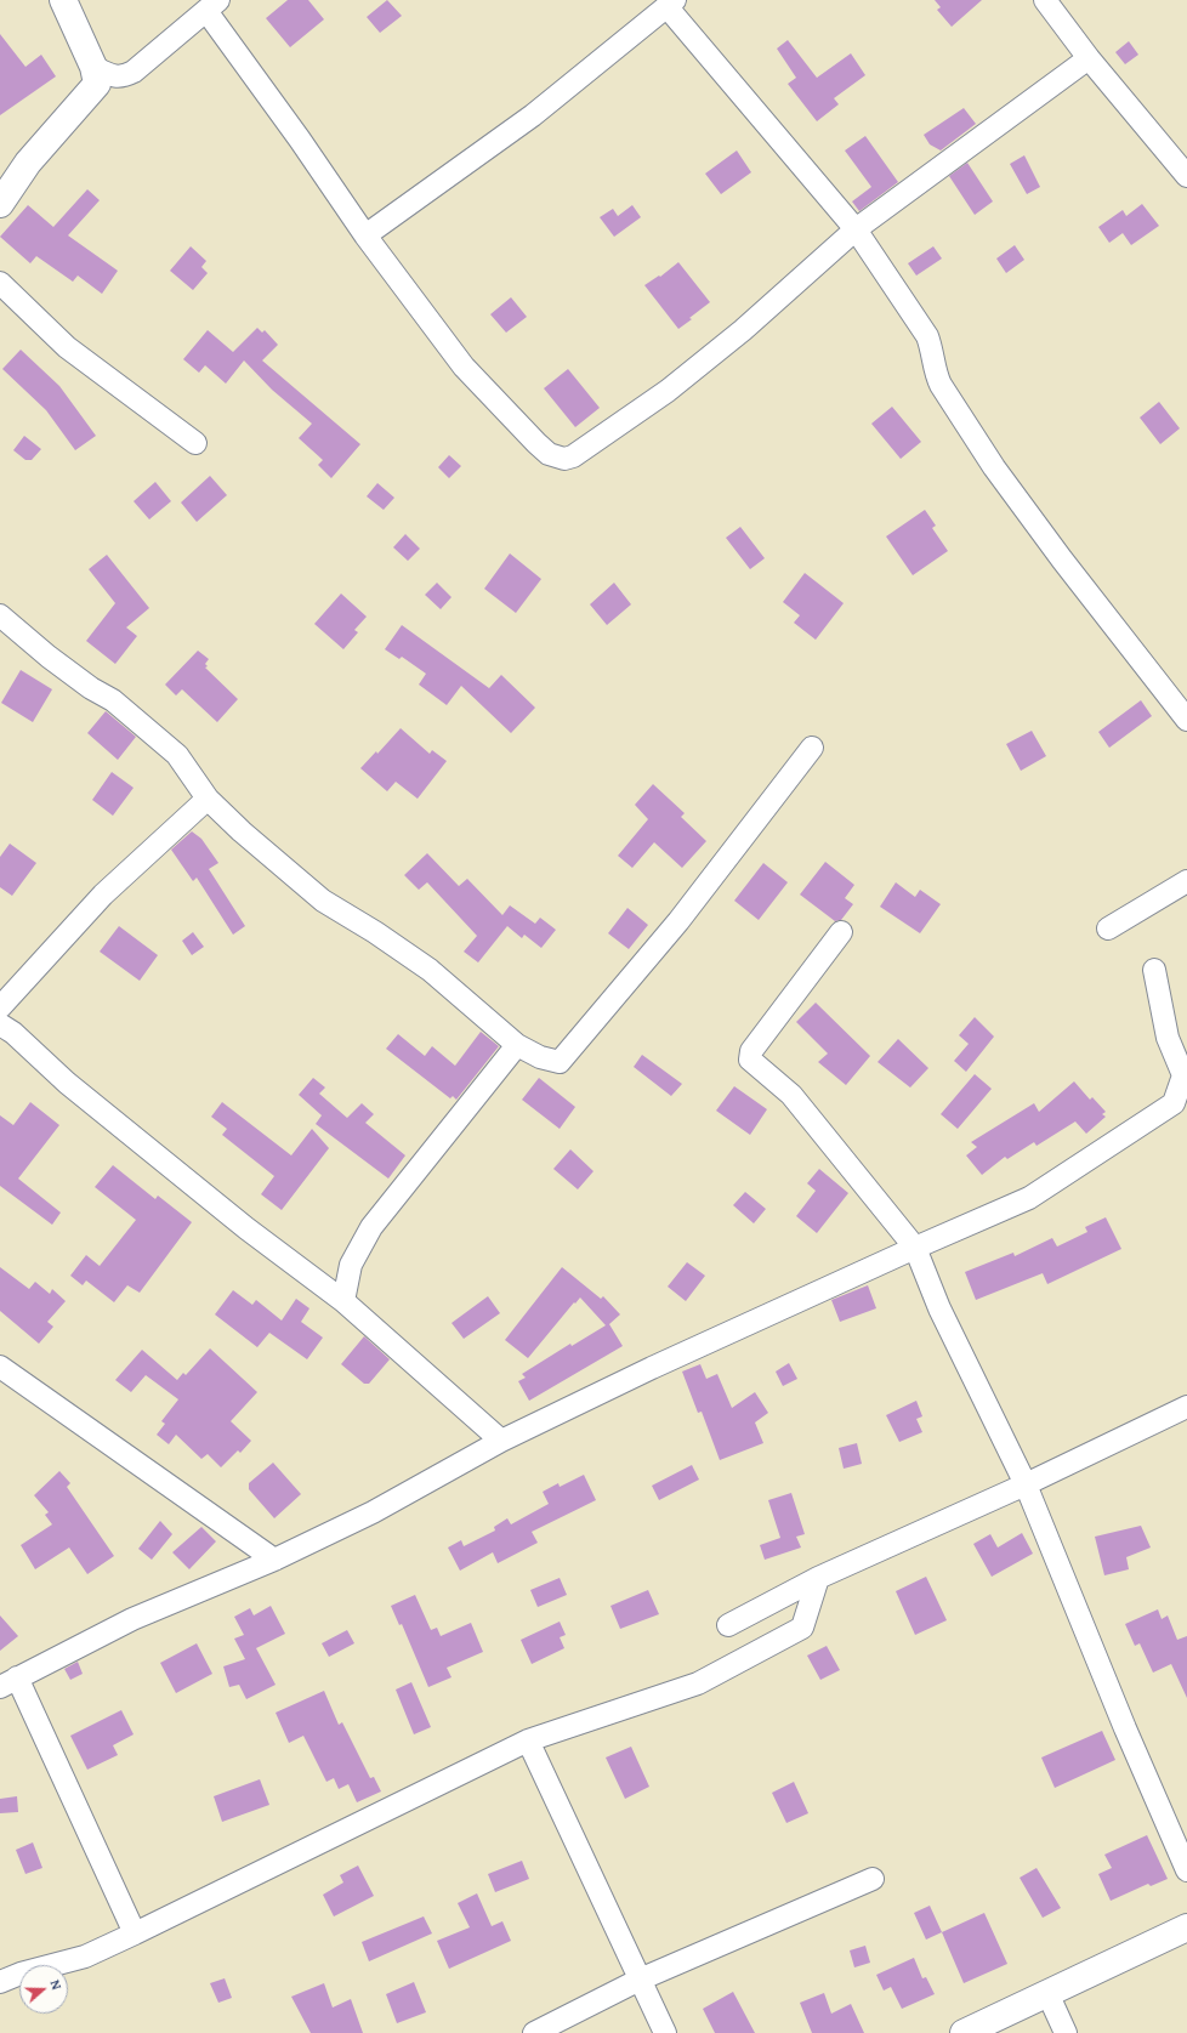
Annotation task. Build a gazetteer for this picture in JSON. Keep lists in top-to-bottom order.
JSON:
{
  "north": "right"
}
